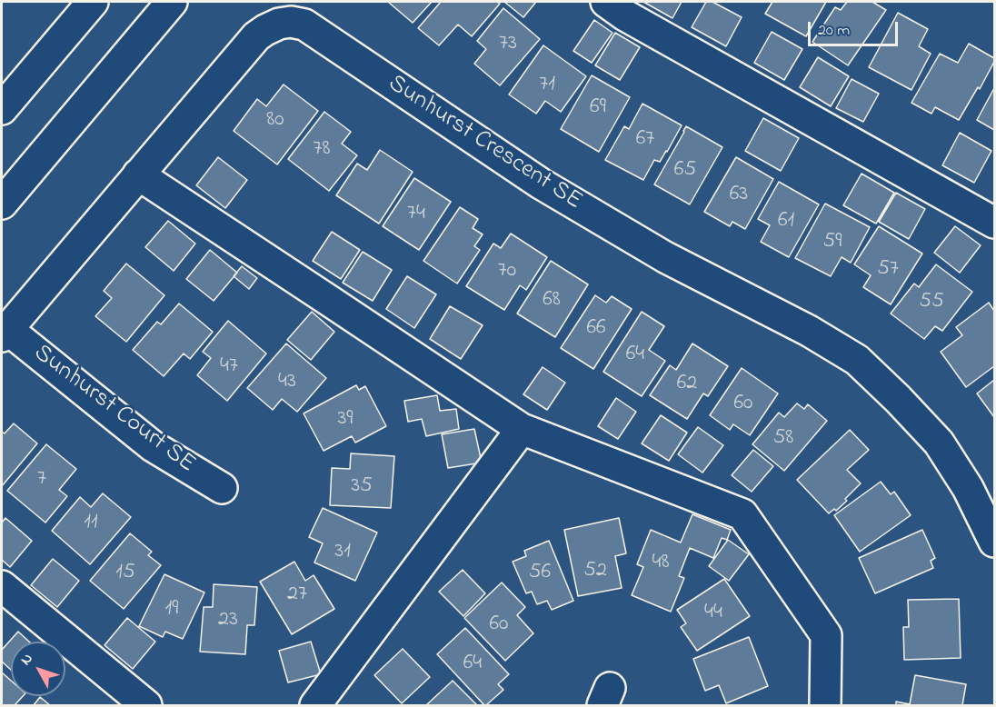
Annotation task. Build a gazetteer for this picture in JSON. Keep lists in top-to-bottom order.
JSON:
{
  "streets": {
    "street": ["Sunhurst Crescent SE", "Sunhurst Court SE"]
  },
  "crossings": [
    ["Sunhurst Crescent SE", "Sunhurst Court SE"]
  ],
  "house_numbers": [
    "73",
    "71",
    "69",
    "80",
    "67",
    "78",
    "65",
    "63",
    "74",
    "61",
    "59",
    "57",
    "70",
    "68",
    "55",
    "66",
    "64",
    "47",
    "43",
    "62",
    "60",
    "39",
    "58",
    "7",
    "35",
    "11",
    "31",
    "48",
    "52",
    "15",
    "56",
    "27",
    "19",
    "44",
    "23",
    "60",
    "64"
  ],
  "scale_bar": "20 m",
  "north": "top left"
}
